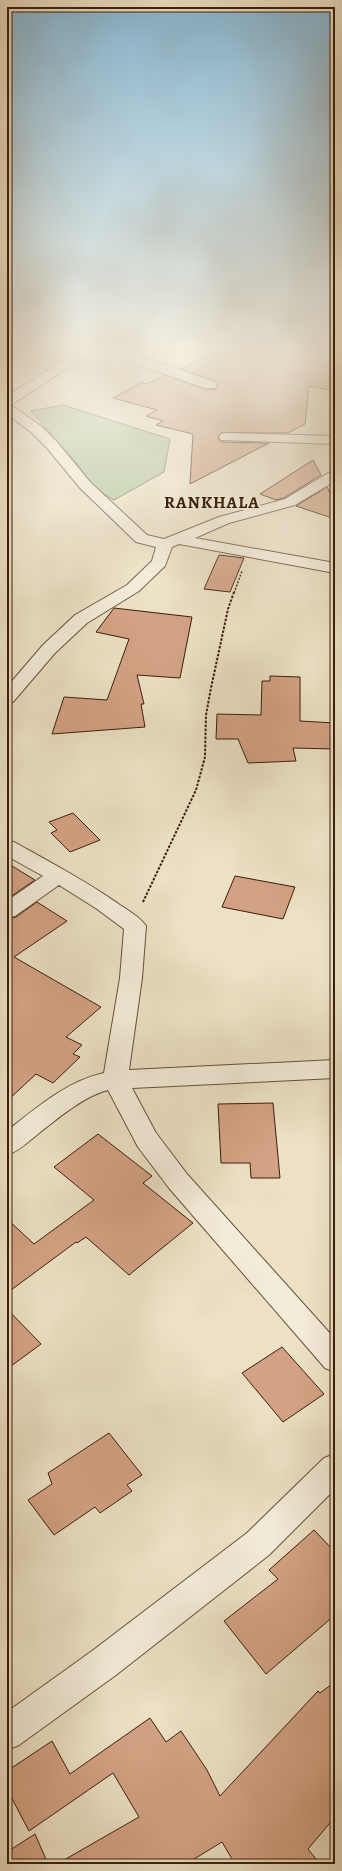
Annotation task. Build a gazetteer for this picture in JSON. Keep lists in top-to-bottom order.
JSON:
{
  "districts": ["RANKHALA"]
}
